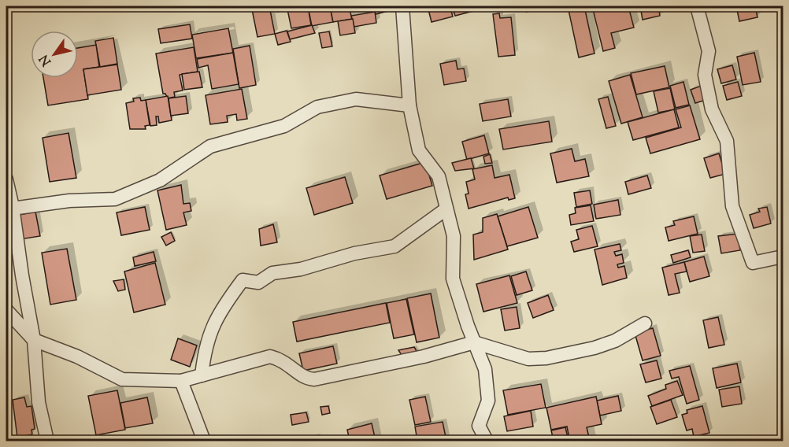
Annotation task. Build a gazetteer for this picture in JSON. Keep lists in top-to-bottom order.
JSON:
{
  "north": "bottom left"
}
